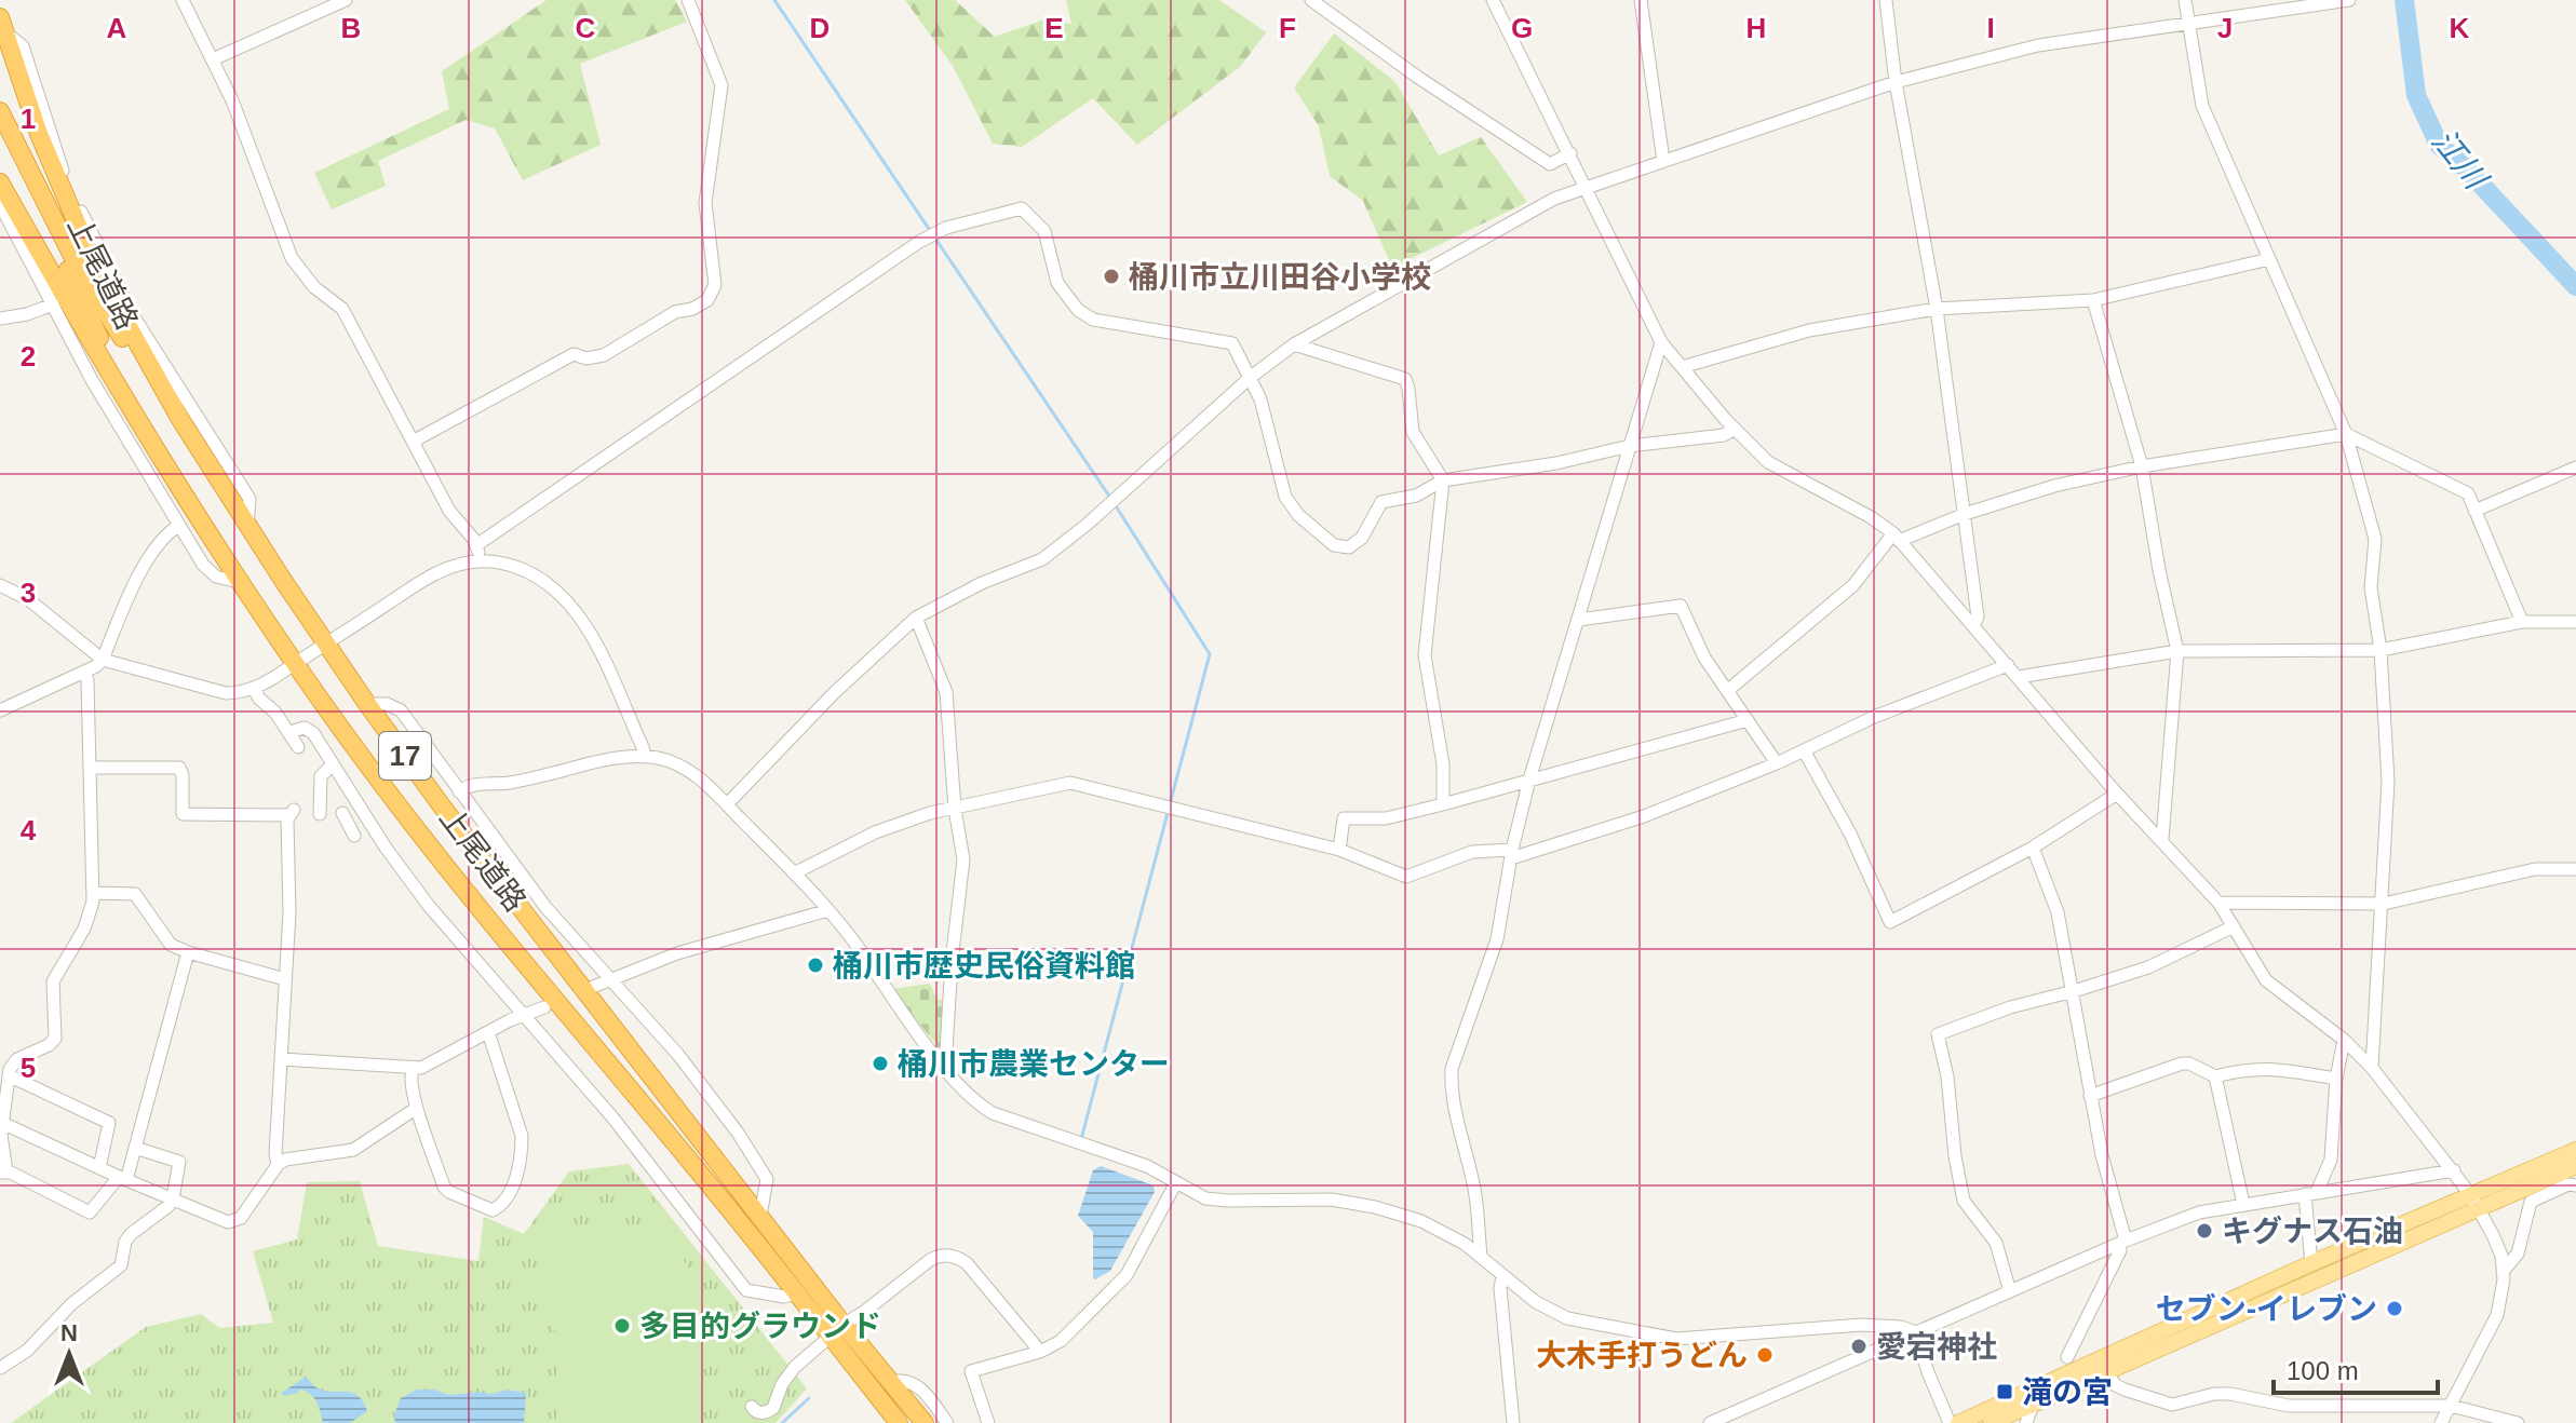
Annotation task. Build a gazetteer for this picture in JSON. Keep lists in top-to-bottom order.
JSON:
{
  "streets": {
    "highway": ["上尾道路", "17"]
  },
  "water": ["江川"],
  "places": {
    "other": [
      "桶川市立川田谷小学校",
      "桶川市歴史民俗資料館",
      "桶川市農業センター",
      "キグナス石油",
      "セブン-イレブン",
      "多目的グラウンド",
      "愛宕神社",
      "大木手打うどん"
    ],
    "transit": ["滝の宮"]
  },
  "scale_bar": "100 m",
  "north": "top",
  "grid": {
    "columns": [
      "A",
      "B",
      "C",
      "D",
      "E",
      "F",
      "G",
      "H",
      "I",
      "J",
      "K"
    ],
    "rows": [
      "1",
      "2",
      "3",
      "4",
      "5"
    ]
  }
}
